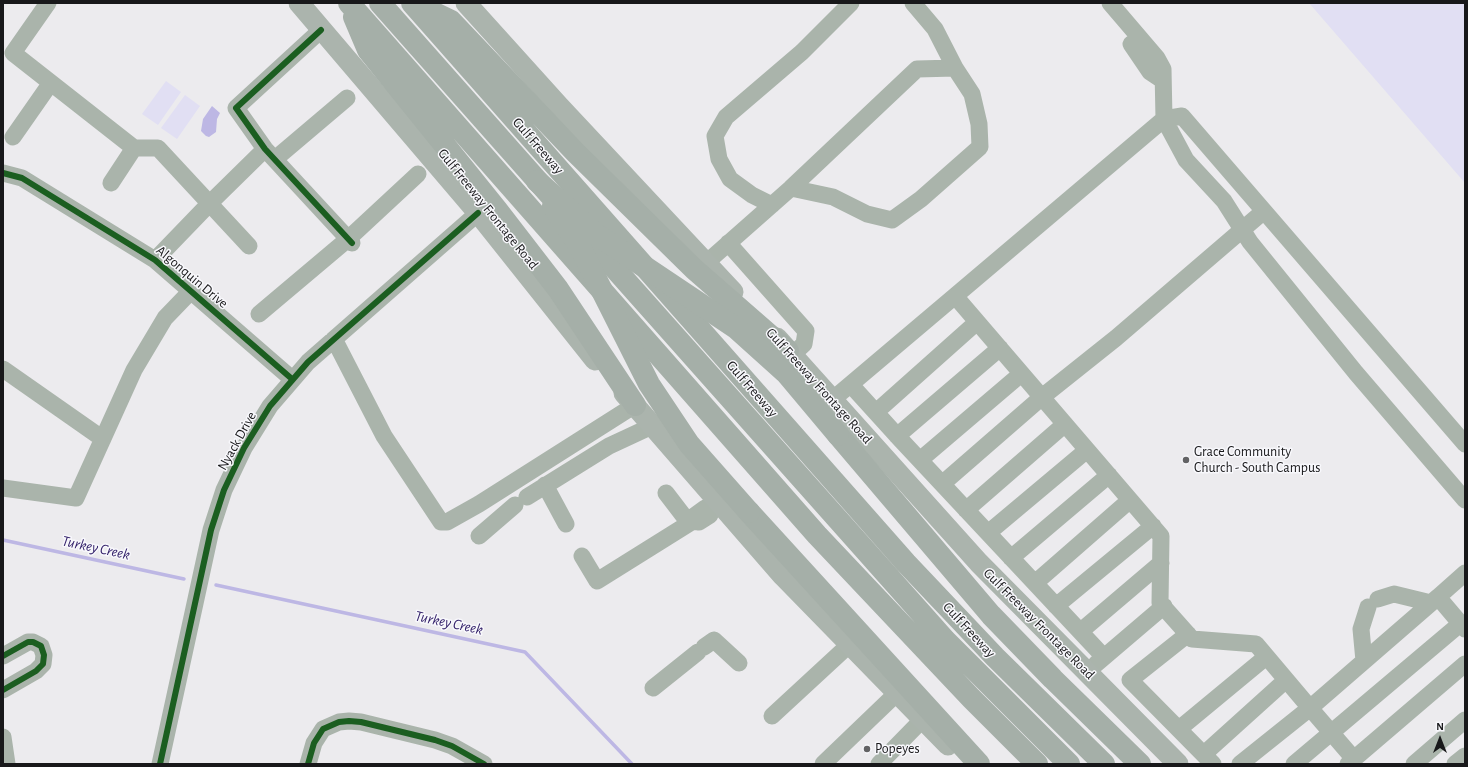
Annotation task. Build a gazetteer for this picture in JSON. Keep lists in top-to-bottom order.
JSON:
{
  "streets": {
    "highway": ["Gulf Freeway"],
    "main road": ["Gulf Freeway Frontage Road"],
    "street": ["Algonquin Drive", "Nyack Drive"]
  },
  "crossings": [
    ["Gulf Freeway Frontage Road", "Nyack Drive"],
    ["Algonquin Drive", "Nyack Drive"]
  ],
  "water": ["Turkey Creek"],
  "places": ["Grace Community Church - South Campus", "Popeyes"],
  "north": "top"
}
